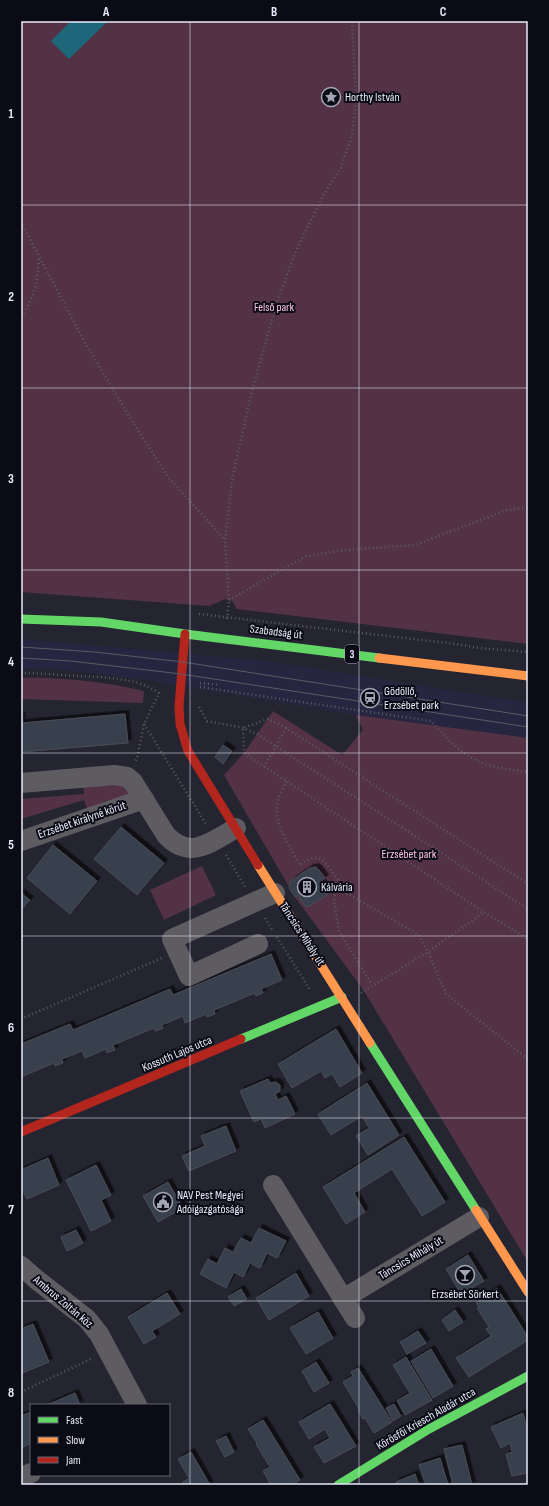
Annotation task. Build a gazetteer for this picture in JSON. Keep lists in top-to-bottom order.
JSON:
{
  "streets": {
    "street": [
      "Szabadság út",
      "3",
      "Erzsébet királyné körút",
      "Táncsics Mihály út",
      "Kossuth Lajos utca",
      "Ambrus Zoltán köz",
      "Körösfői Kriesch Aladár utca"
    ]
  },
  "crossings": [
    ["Szabadság út", "Táncsics Mihály út"],
    ["Erzsébet királyné körút", "Táncsics Mihály út"],
    ["Táncsics Mihály út", "Kossuth Lajos utca"]
  ],
  "parks": ["Felső park", "Erzsébet park"],
  "places": {
    "place": ["Horthy István"],
    "station": ["Gödöllő, Erzsébet park"],
    "building": ["Kálvária"],
    "public building": ["NAV Pest Megyei Adóigazgatósága"],
    "bar": ["Erzsébet Sörkert"]
  },
  "legend": ["Fast", "Slow", "Jam"],
  "grid": {
    "columns": ["A", "B", "C"],
    "rows": [
      "1",
      "2",
      "3",
      "4",
      "5",
      "6",
      "7",
      "8"
    ]
  }
}
